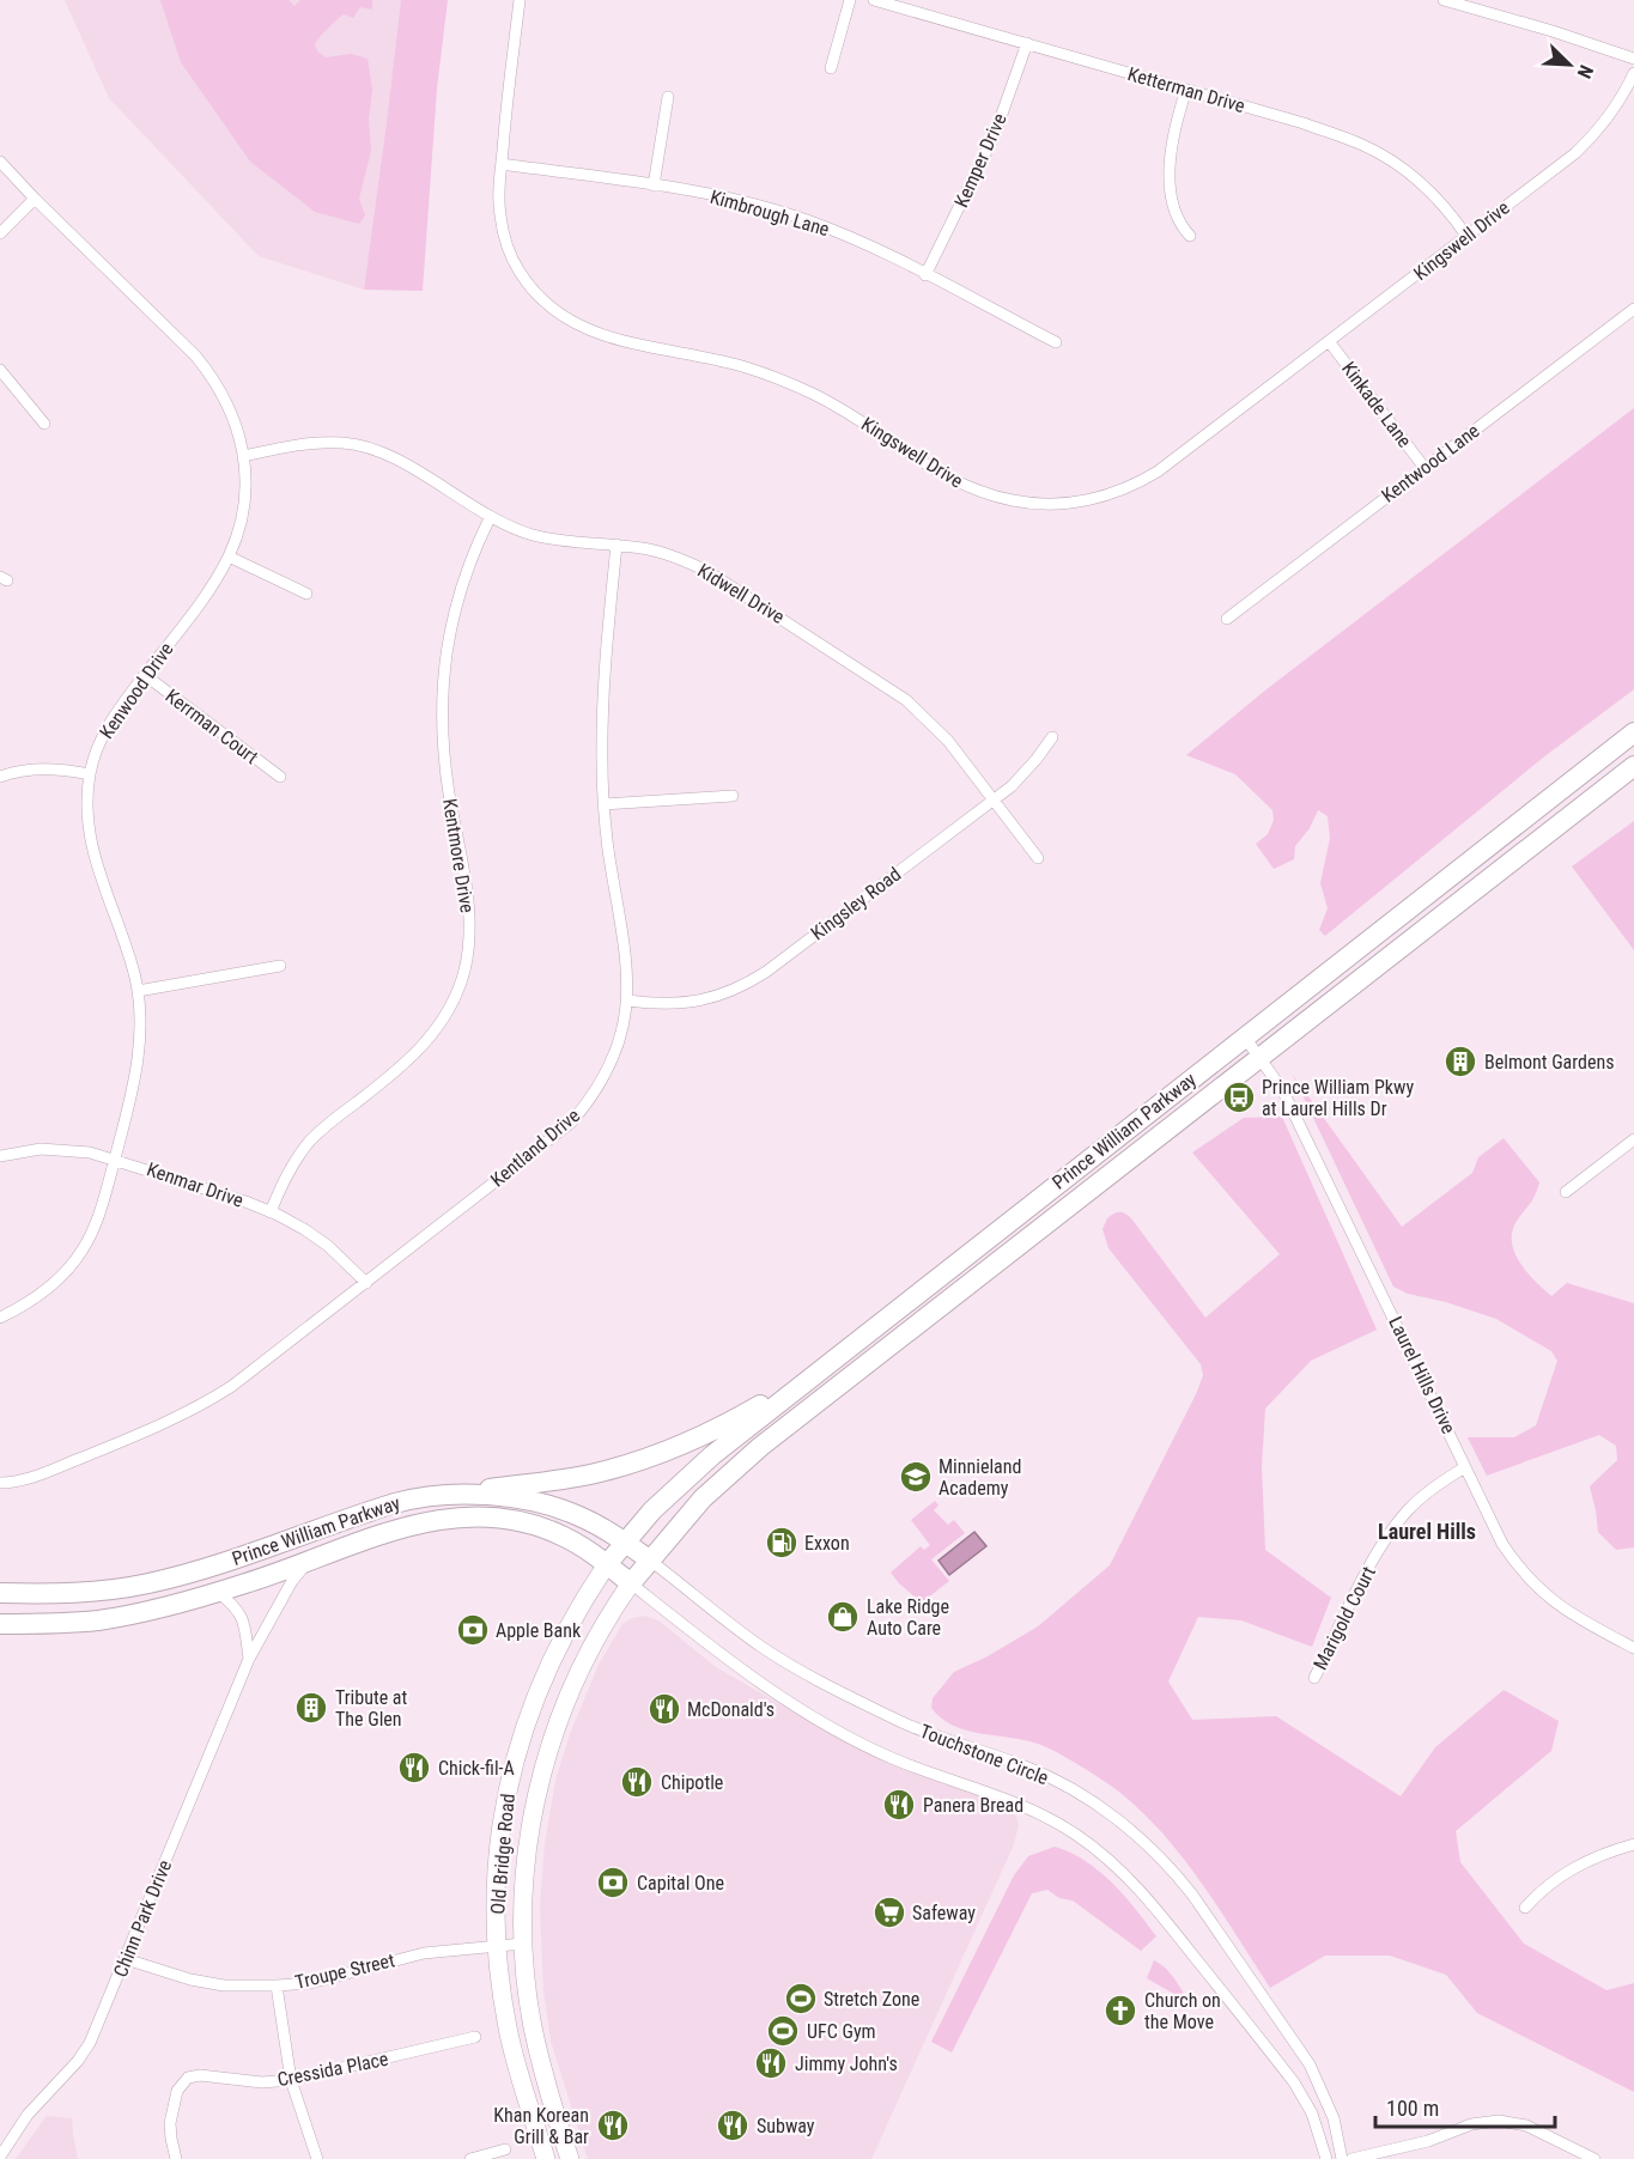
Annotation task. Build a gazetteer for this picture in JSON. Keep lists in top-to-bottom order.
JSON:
{
  "streets": {
    "highway": ["Prince William Parkway"],
    "main road": ["Old Bridge Road"],
    "street": [
      "Ketterman Drive",
      "Kemper Drive",
      "Kimbrough Lane",
      "Kingswell Drive",
      "Kinkade Lane",
      "Kentwood Lane",
      "Kidwell Drive",
      "Kenwood Drive",
      "Kerrman Court",
      "Kentmore Drive",
      "Kingsley Road",
      "Kentland Drive",
      "Kenmar Drive",
      "Laurel Hills Drive",
      "Marigold Court",
      "Touchstone Circle",
      "Chinn Park Drive",
      "Troupe Street",
      "Cressida Place"
    ]
  },
  "crossings": [
    ["Ketterman Drive", "Kemper Drive"],
    ["Ketterman Drive", "Kingswell Drive"],
    ["Kemper Drive", "Kimbrough Lane"],
    ["Kimbrough Lane", "Kingswell Drive"],
    ["Kingswell Drive", "Kinkade Lane"],
    ["Kinkade Lane", "Kentwood Lane"],
    ["Kidwell Drive", "Kenwood Drive"],
    ["Kidwell Drive", "Kentmore Drive"],
    ["Kidwell Drive", "Kingsley Road"],
    ["Kidwell Drive", "Kentland Drive"],
    ["Kenwood Drive", "Kerrman Court"],
    ["Kenwood Drive", "Kenmar Drive"],
    ["Kentmore Drive", "Kenmar Drive"],
    ["Kingsley Road", "Kentland Drive"],
    ["Prince William Parkway", "Laurel Hills Drive"],
    ["Prince William Parkway", "Touchstone Circle"],
    ["Prince William Parkway", "Old Bridge Road"],
    ["Prince William Parkway", "Chinn Park Drive"],
    ["Kentland Drive", "Kenmar Drive"],
    ["Laurel Hills Drive", "Marigold Court"],
    ["Touchstone Circle", "Old Bridge Road"],
    ["Old Bridge Road", "Troupe Street"],
    ["Chinn Park Drive", "Troupe Street"]
  ],
  "districts": ["Laurel Hills"],
  "places": {
    "building": ["Belmont Gardens", "Tribute at The Glen"],
    "bus stop": ["Prince William Pkwy at Laurel Hills Dr"],
    "school or university": ["Minnieland Academy"],
    "fuel station": ["Exxon"],
    "shop": ["Lake Ridge Auto Care"],
    "bank": ["Apple Bank", "Capital One"],
    "restaurant": [
      "McDonald's",
      "Chick-fil-A",
      "Chipotle",
      "Panera Bread",
      "Jimmy John's",
      "Khan Korean Grill & Bar",
      "Subway"
    ],
    "supermarket": ["Safeway"],
    "sports": ["Stretch Zone", "UFC Gym"],
    "church": ["Church on the Move"]
  },
  "scale_bar": "100 m",
  "north": "bottom right"
}
